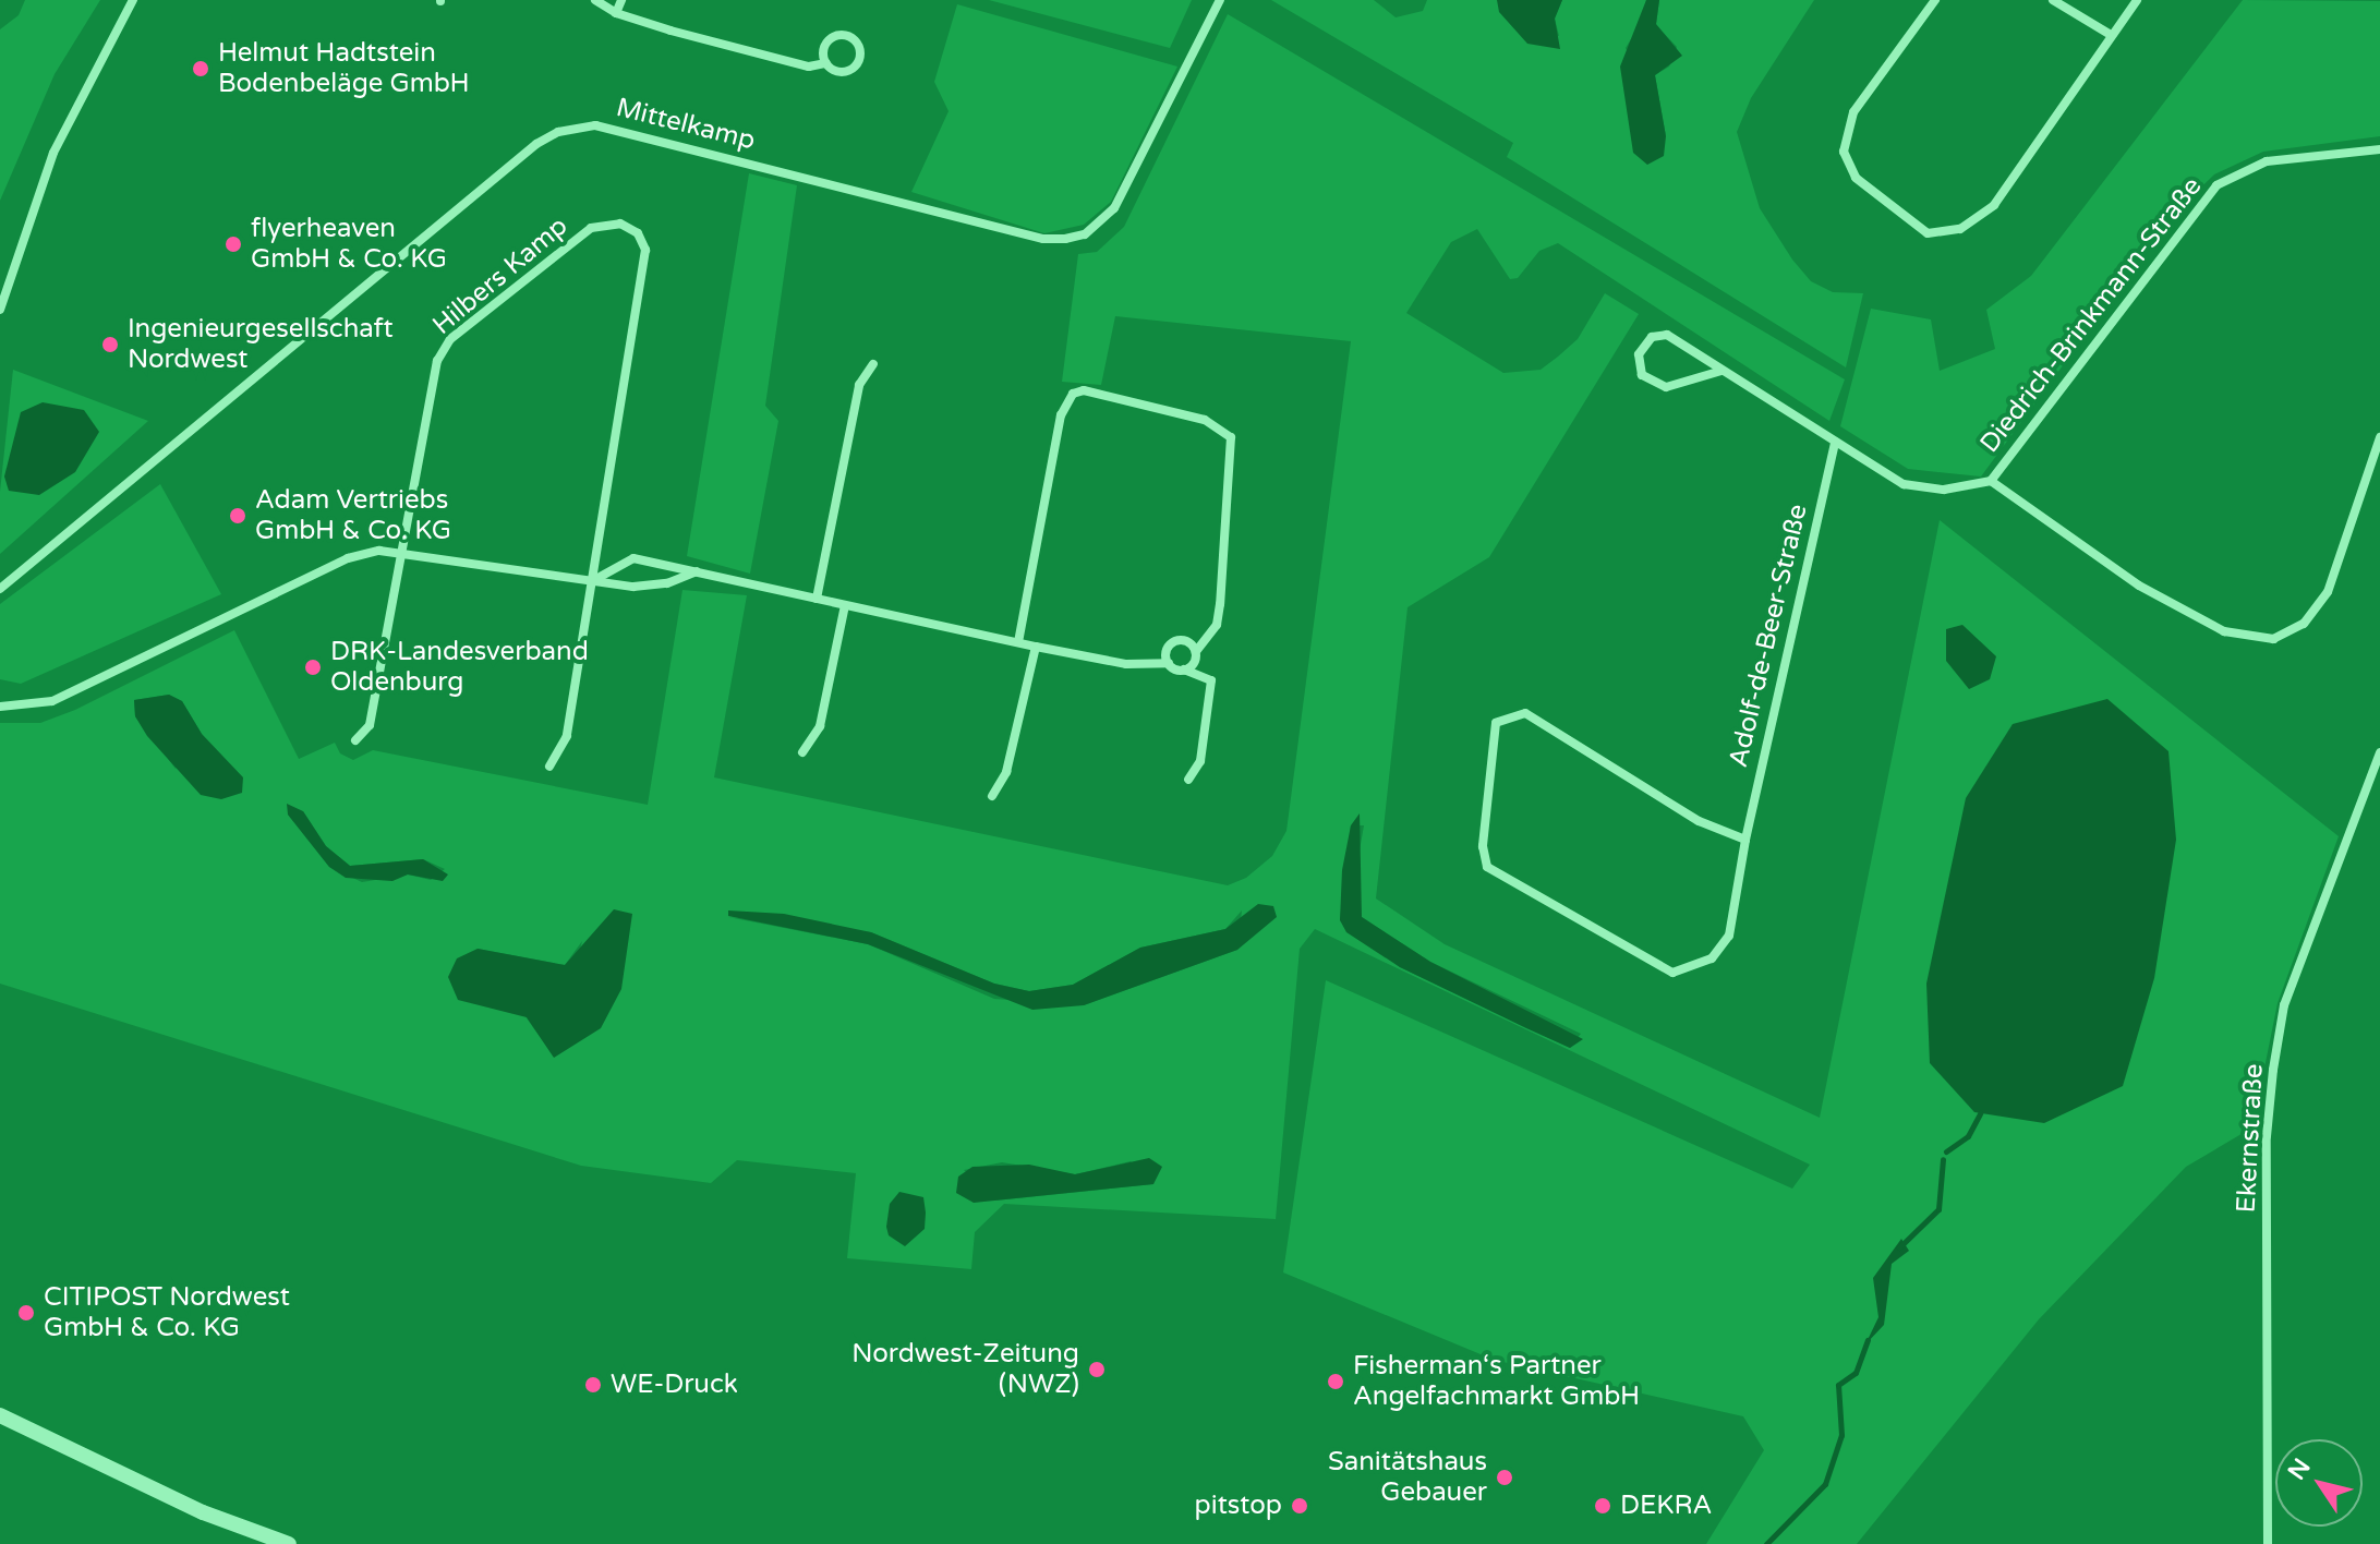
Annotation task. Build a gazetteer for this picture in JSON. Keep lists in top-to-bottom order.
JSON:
{
  "streets": {
    "street": [
      "Mittelkamp",
      "Hilbers Kamp",
      "Diedrich-Brinkmann-Straße",
      "Adolf-de-Beer-Straße",
      "Ekernstraße"
    ]
  },
  "crossings": [
    ["Diedrich-Brinkmann-Straße", "Adolf-de-Beer-Straße"]
  ],
  "places": [
    "Helmut Hadtstein Bodenbeläge GmbH",
    "flyerheaven GmbH & Co. KG",
    "Ingenieurgesellschaft Nordwest",
    "Adam Vertriebs GmbH & Co. KG",
    "DRK-Landesverband Oldenburg",
    "CITIPOST Nordwest GmbH & Co. KG",
    "Nordwest-Zeitung (NWZ)",
    "Fisherman‘s Partner Angelfachmarkt GmbH",
    "WE-Druck",
    "Sanitätshaus Gebauer",
    "pitstop",
    "DEKRA"
  ],
  "north": "top left"
}
